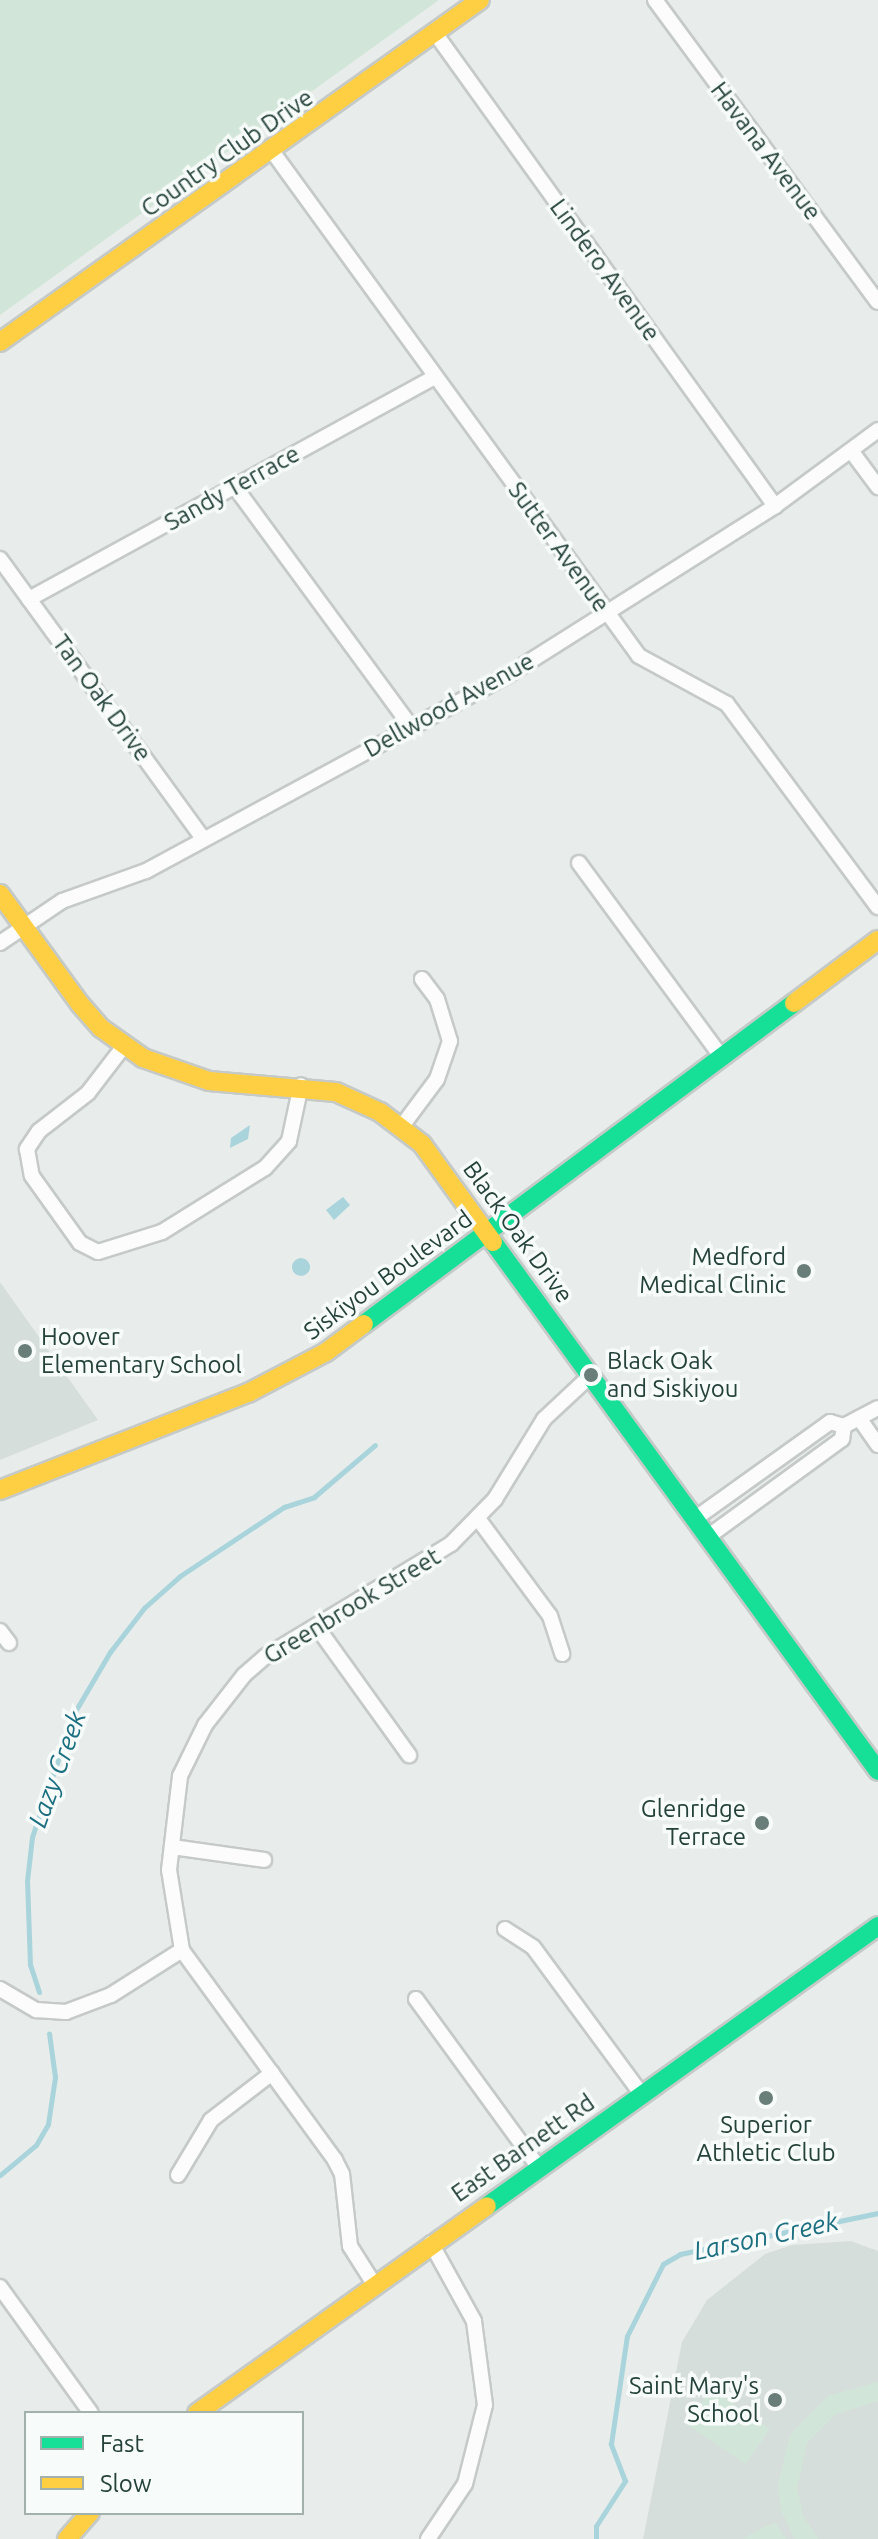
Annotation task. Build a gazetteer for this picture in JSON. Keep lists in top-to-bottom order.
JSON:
{
  "streets": {
    "street": [
      "Havana Avenue",
      "Country Club Drive",
      "Lindero Avenue",
      "Sandy Terrace",
      "Sutter Avenue",
      "Tan Oak Drive",
      "Dellwood Avenue",
      "Black Oak Drive",
      "Siskiyou Boulevard",
      "Greenbrook Street",
      "East Barnett Rd"
    ]
  },
  "crossings": [
    ["Country Club Drive", "Lindero Avenue"],
    ["Country Club Drive", "Sutter Avenue"],
    ["Lindero Avenue", "Dellwood Avenue"],
    ["Sandy Terrace", "Sutter Avenue"],
    ["Sandy Terrace", "Tan Oak Drive"],
    ["Sutter Avenue", "Dellwood Avenue"],
    ["Tan Oak Drive", "Dellwood Avenue"],
    ["Dellwood Avenue", "Black Oak Drive"],
    ["Black Oak Drive", "Siskiyou Boulevard"],
    ["Black Oak Drive", "Greenbrook Street"],
    ["Greenbrook Street", "East Barnett Rd"]
  ],
  "water": ["Lazy Creek", "Larson Creek"],
  "places": [
    "Medford Medical Clinic",
    "Hoover Elementary School",
    "Black Oak and Siskiyou",
    "Glenridge Terrace",
    "Superior Athletic Club",
    "Saint Mary's School"
  ],
  "legend": ["Fast", "Slow"]
}
